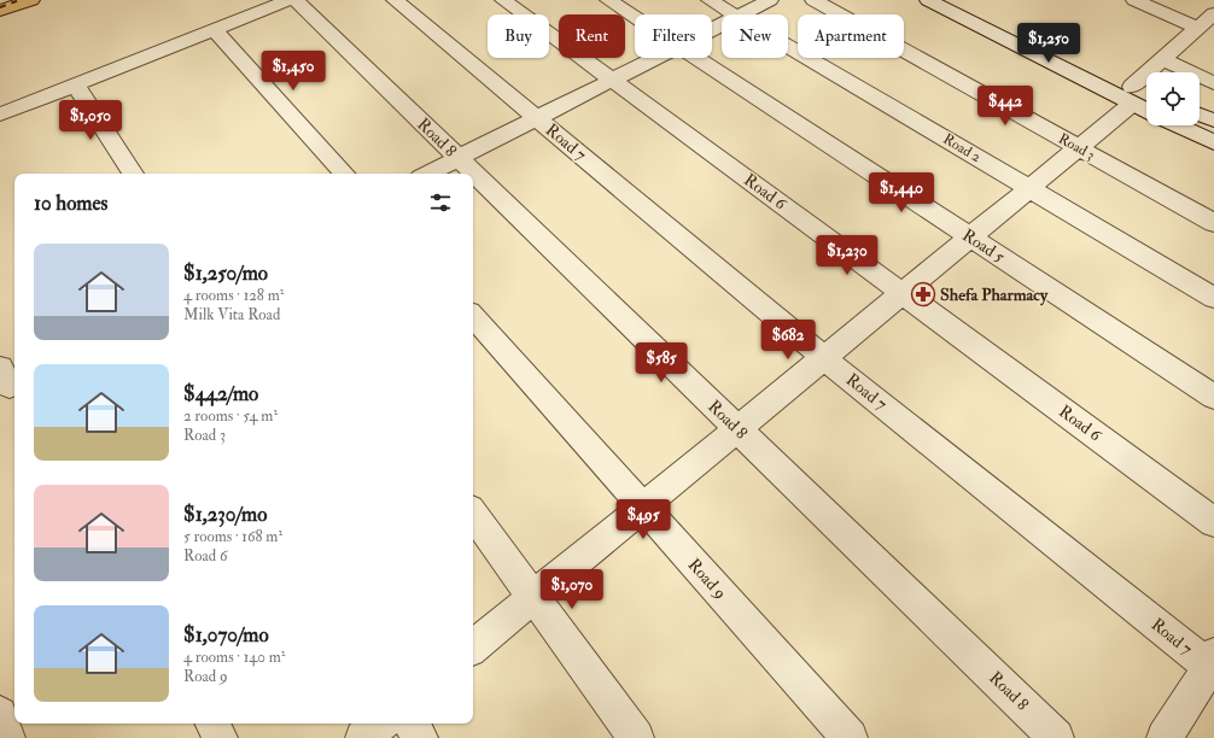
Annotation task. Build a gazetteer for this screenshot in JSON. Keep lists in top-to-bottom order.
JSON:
{
  "streets": {
    "street": [
      "Road 8",
      "Road 7",
      "Road 3",
      "Road 2",
      "Road 6",
      "Road 5",
      "Road 9"
    ]
  },
  "places": {
    "pharmacy": ["Shefa Pharmacy"]
  },
  "page": {
    "chip": [
      "Buy",
      "Rent",
      "Filters",
      "New",
      "Apartment"
    ],
    "price": [
      "$1,250",
      "$1,450",
      "$442",
      "$1,050",
      "$1,440",
      "$1,230",
      "$682",
      "$585",
      "$495",
      "$1,070"
    ],
    "heading": "10 homes",
    "list": [
      {
        "name": "$1,250/mo",
        "note": "4 rooms · 128 m² · Milk Vita Road"
      },
      {
        "name": "$442/mo",
        "note": "2 rooms · 54 m² · Road 3"
      },
      {
        "name": "$1,230/mo",
        "note": "5 rooms · 168 m² · Road 6"
      },
      {
        "name": "$1,070/mo",
        "note": "4 rooms · 140 m² · Road 9"
      }
    ]
  }
}
